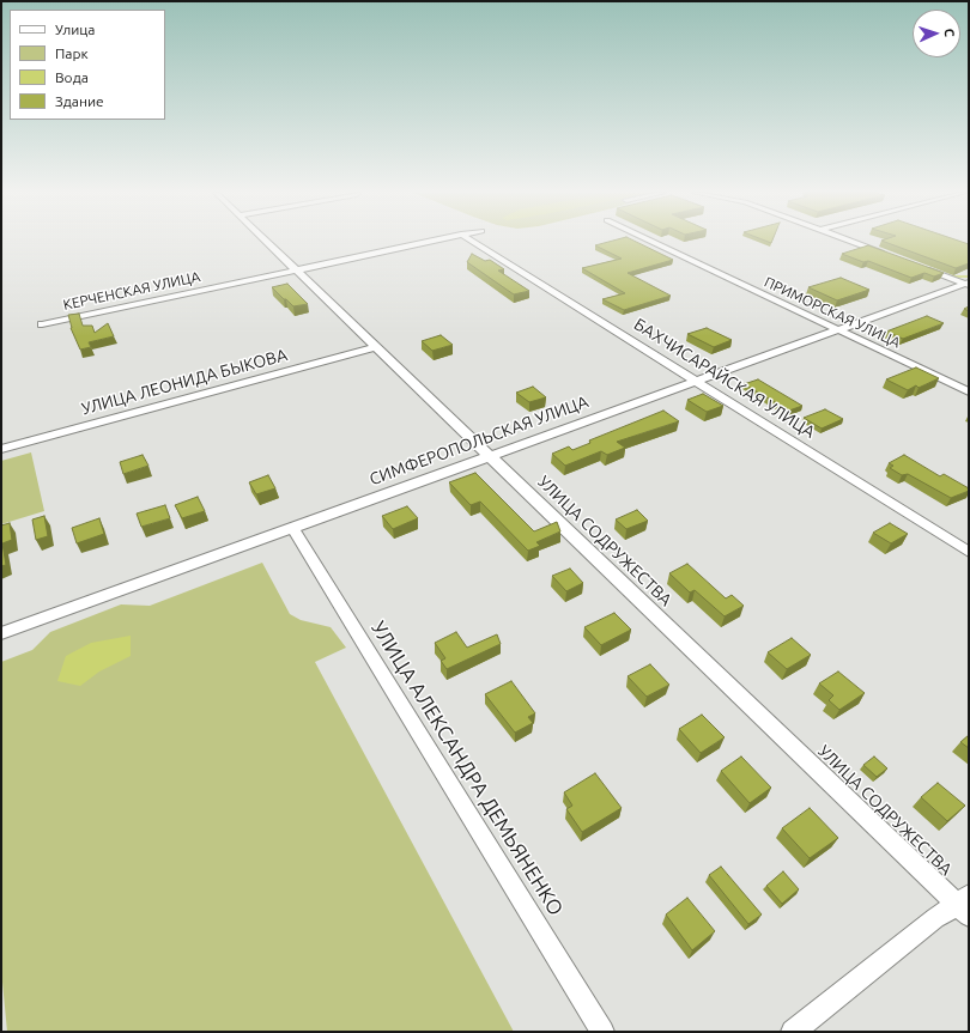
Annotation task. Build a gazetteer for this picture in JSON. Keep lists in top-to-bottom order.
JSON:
{
  "streets": {
    "street": [
      "КЕРЧЕНСКАЯ УЛИЦА",
      "ПРИМОРСКАЯ УЛИЦА",
      "БАХЧИСАРАЙСКАЯ УЛИЦА",
      "УЛИЦА ЛЕОНИДА БЫКОВА",
      "СИМФЕРОПОЛЬСКАЯ УЛИЦА",
      "УЛИЦА СОДРУЖЕСТВА",
      "УЛИЦА АЛЕКСАНДРА ДЕМЬЯНЕНКО"
    ]
  },
  "crossings": [
    ["КЕРЧЕНСКАЯ УЛИЦА", "УЛИЦА СОДРУЖЕСТВА"],
    ["ПРИМОРСКАЯ УЛИЦА", "СИМФЕРОПОЛЬСКАЯ УЛИЦА"],
    ["БАХЧИСАРАЙСКАЯ УЛИЦА", "СИМФЕРОПОЛЬСКАЯ УЛИЦА"],
    ["УЛИЦА ЛЕОНИДА БЫКОВА", "УЛИЦА СОДРУЖЕСТВА"],
    ["СИМФЕРОПОЛЬСКАЯ УЛИЦА", "УЛИЦА СОДРУЖЕСТВА"],
    ["СИМФЕРОПОЛЬСКАЯ УЛИЦА", "УЛИЦА АЛЕКСАНДРА ДЕМЬЯНЕНКО"]
  ],
  "legend": [
    "Улица",
    "Парк",
    "Вода",
    "Здание"
  ],
  "north": "right"
}
